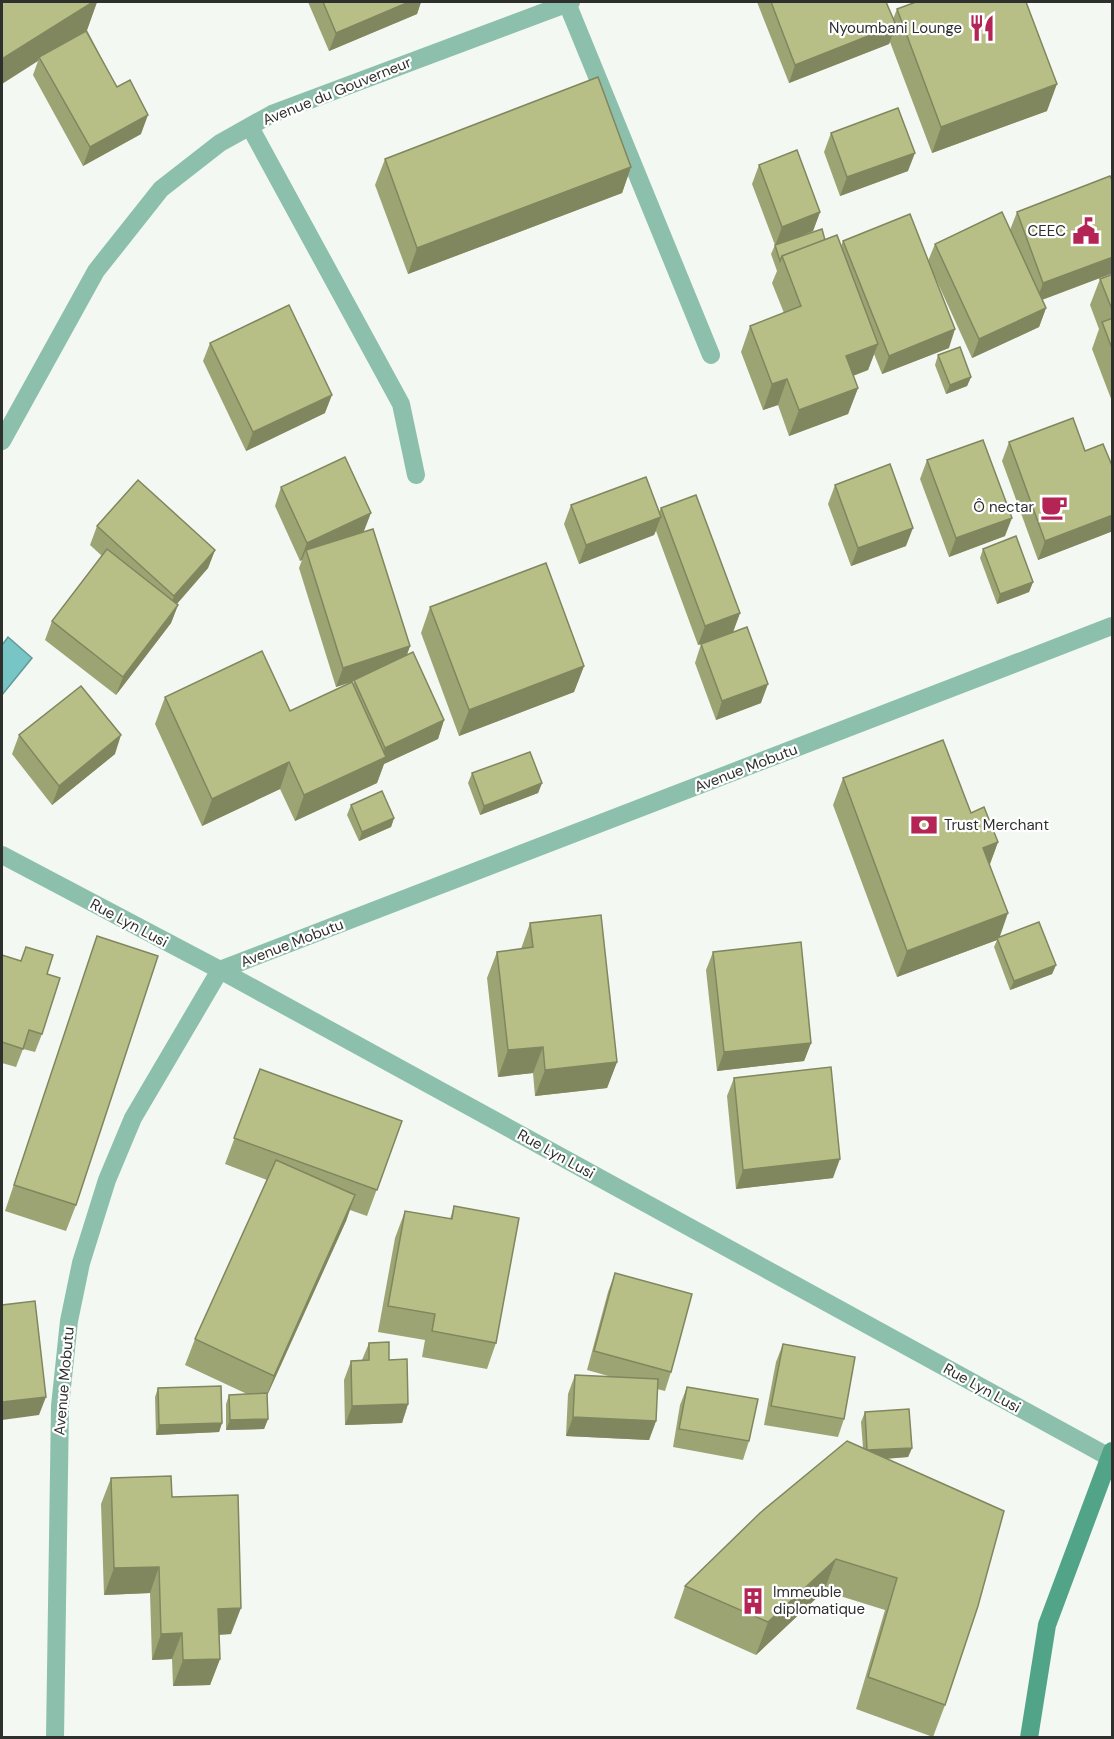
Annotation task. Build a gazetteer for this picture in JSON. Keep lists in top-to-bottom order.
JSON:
{
  "streets": {
    "street": ["Avenue du Gouverneur", "Avenue Mobutu", "Rue Lyn Lusi"]
  },
  "crossings": [
    ["Avenue Mobutu", "Rue Lyn Lusi"]
  ],
  "places": {
    "restaurant": ["Nyoumbani Lounge"],
    "public building": ["CEEC"],
    "cafe": ["Ô nectar"],
    "bank": ["Trust Merchant"],
    "building": ["Immeuble diplomatique"]
  }
}
